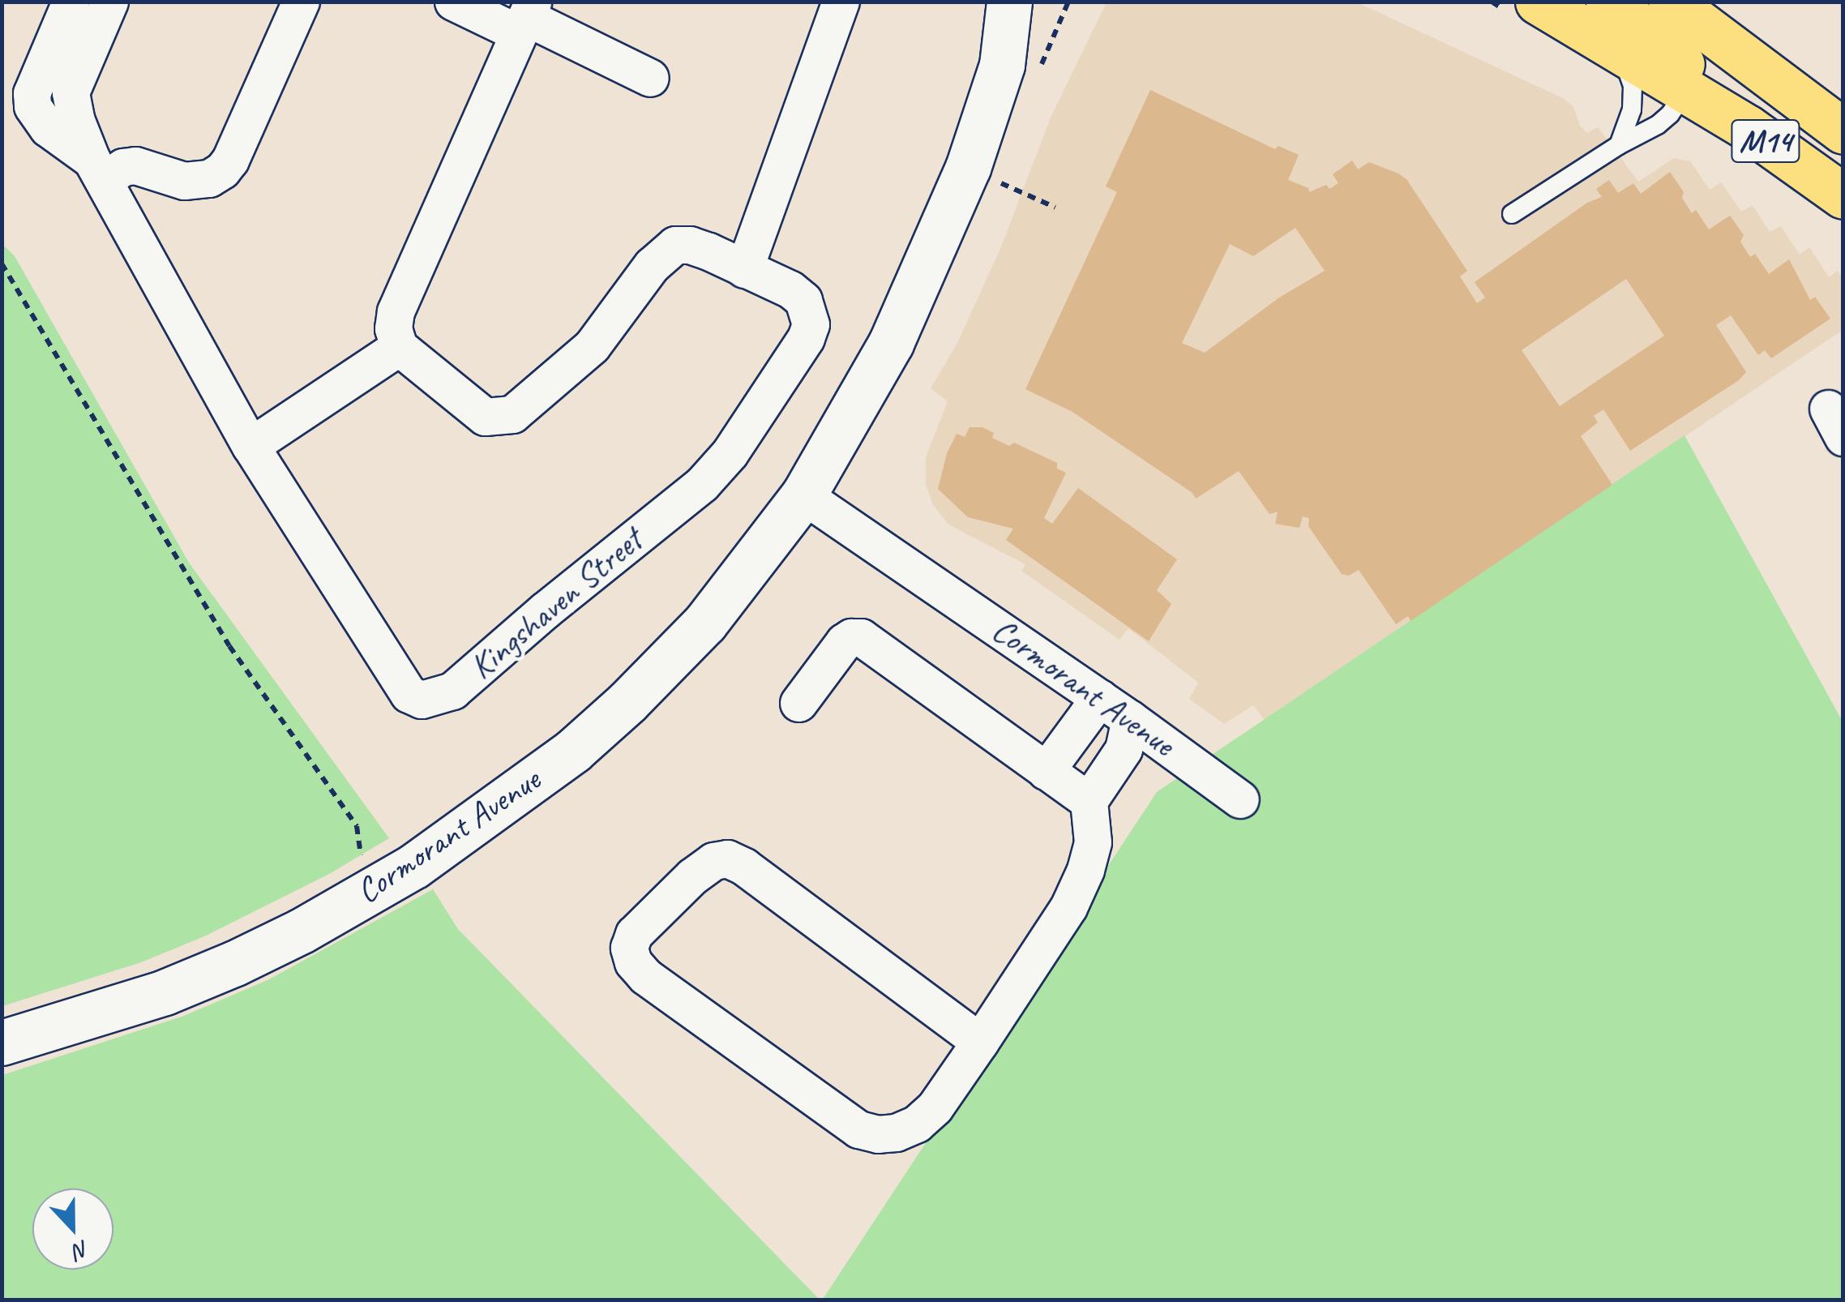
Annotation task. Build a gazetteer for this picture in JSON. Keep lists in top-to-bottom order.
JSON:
{
  "streets": {
    "main road": ["M14"],
    "street": ["Kingshaven Street", "Cormorant Avenue"]
  },
  "north": "bottom"
}
